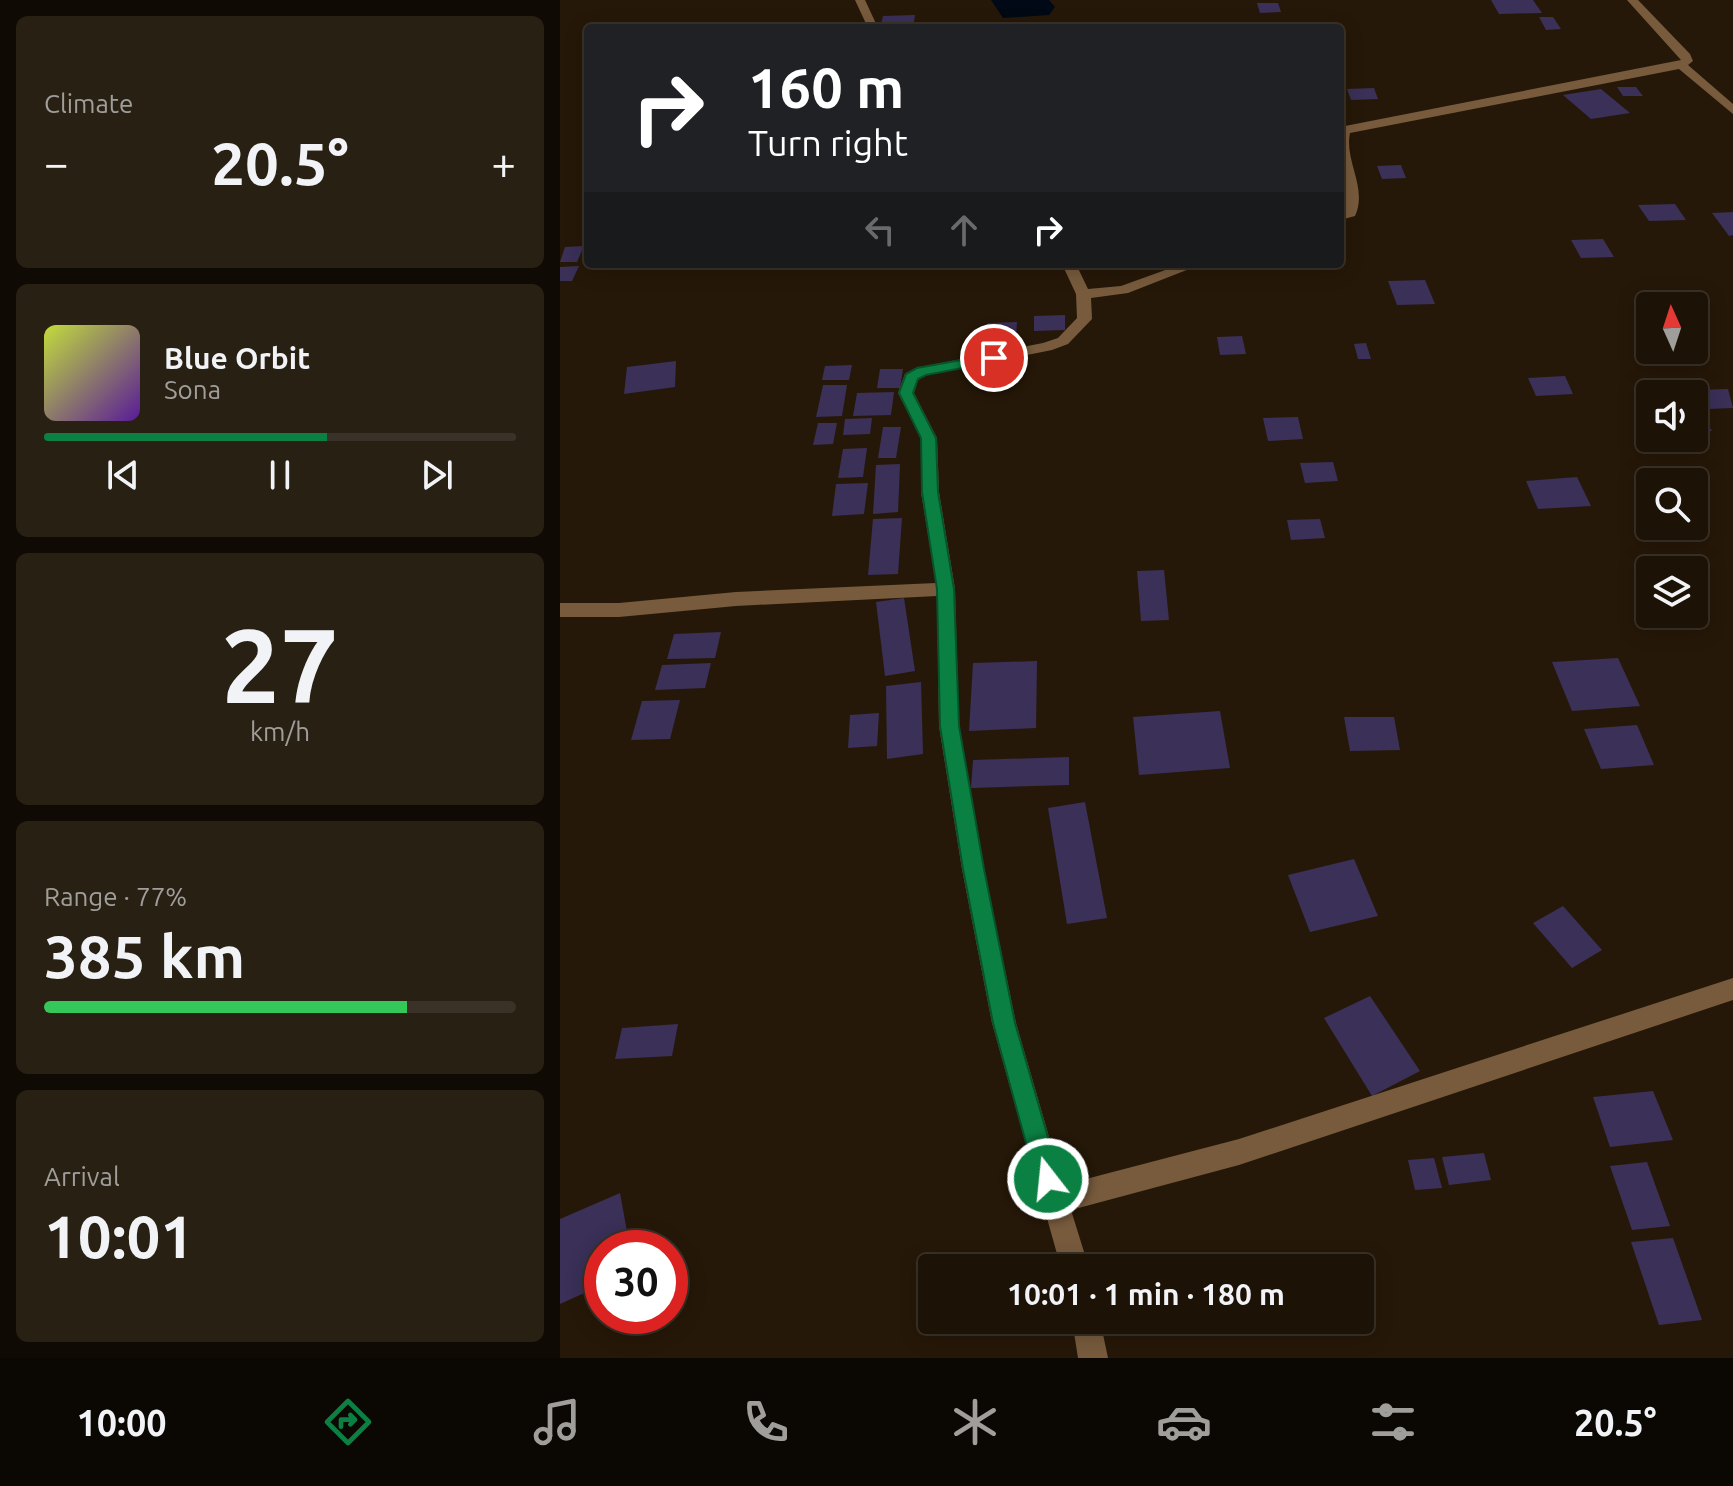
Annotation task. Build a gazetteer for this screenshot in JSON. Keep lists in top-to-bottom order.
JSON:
{
  "north": "top",
  "page": {
    "tile": [
      "Climate",
      ["27", "km/h"],
      ["Range · 77%", "385 km"],
      ["Arrival", "10:01"]
    ],
    "turn": ["160 m", "Turn right"],
    "heat": ["−", "20.5°", "+"],
    "song": ["Blue Orbit", "Sona"],
    "limit": "30",
    "trip": "10:01 · 1 min · 180 m",
    "tabs": ["10:00", "20.5°"]
  }
}
